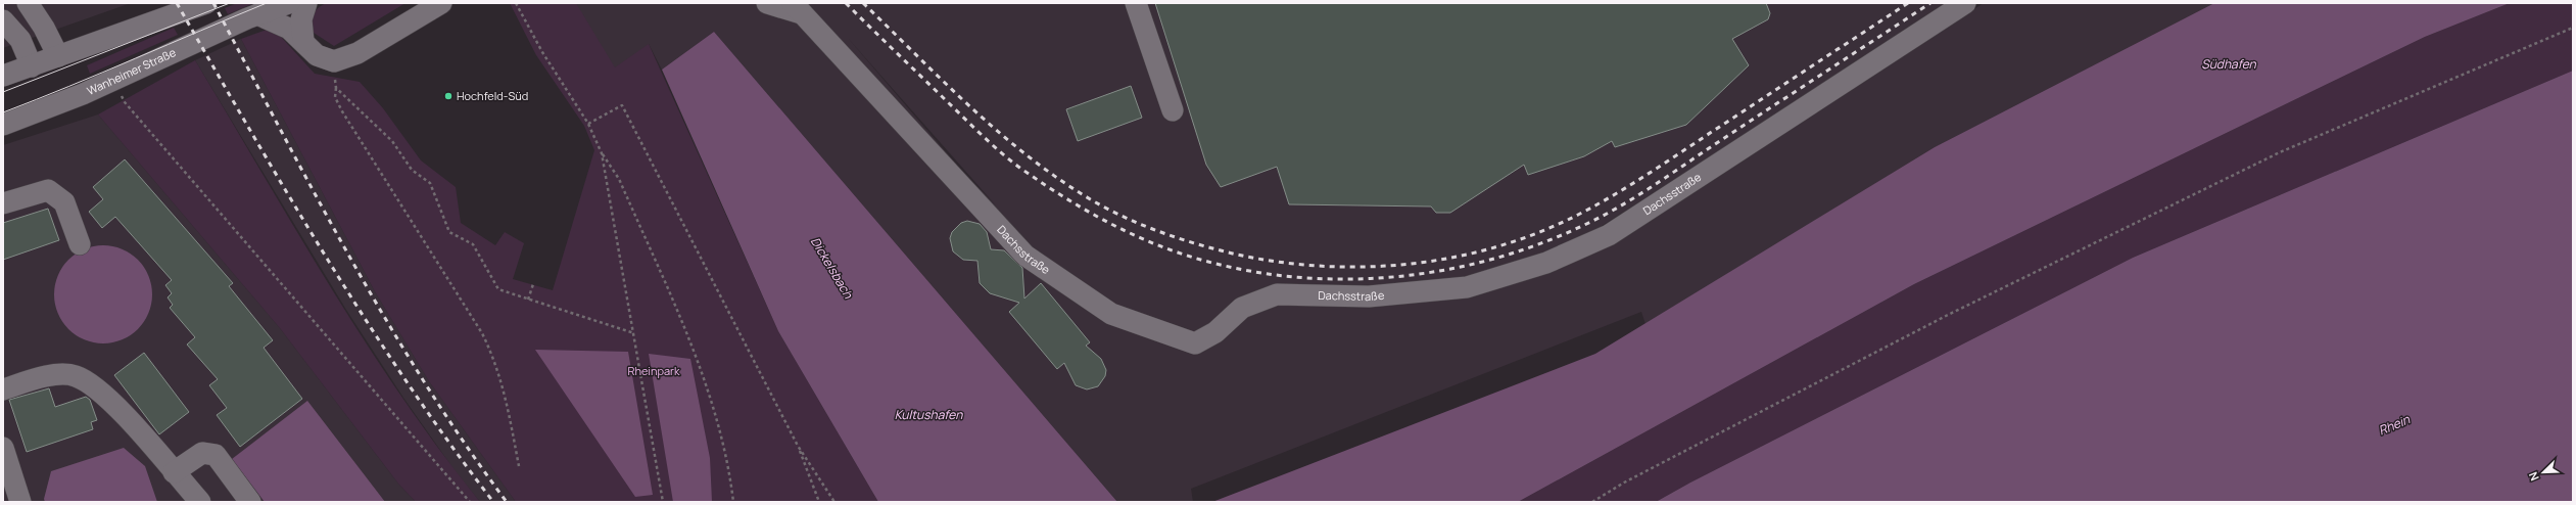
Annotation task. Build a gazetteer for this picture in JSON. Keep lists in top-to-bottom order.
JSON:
{
  "streets": {
    "street": ["Wanheimer Straße", "Dachsstraße"]
  },
  "water": [
    "Südhafen",
    "Dickelsbach",
    "Kultushafen",
    "Rhein"
  ],
  "parks": ["Rheinpark"],
  "places": ["Hochfeld-Süd"],
  "north": "bottom left"
}
